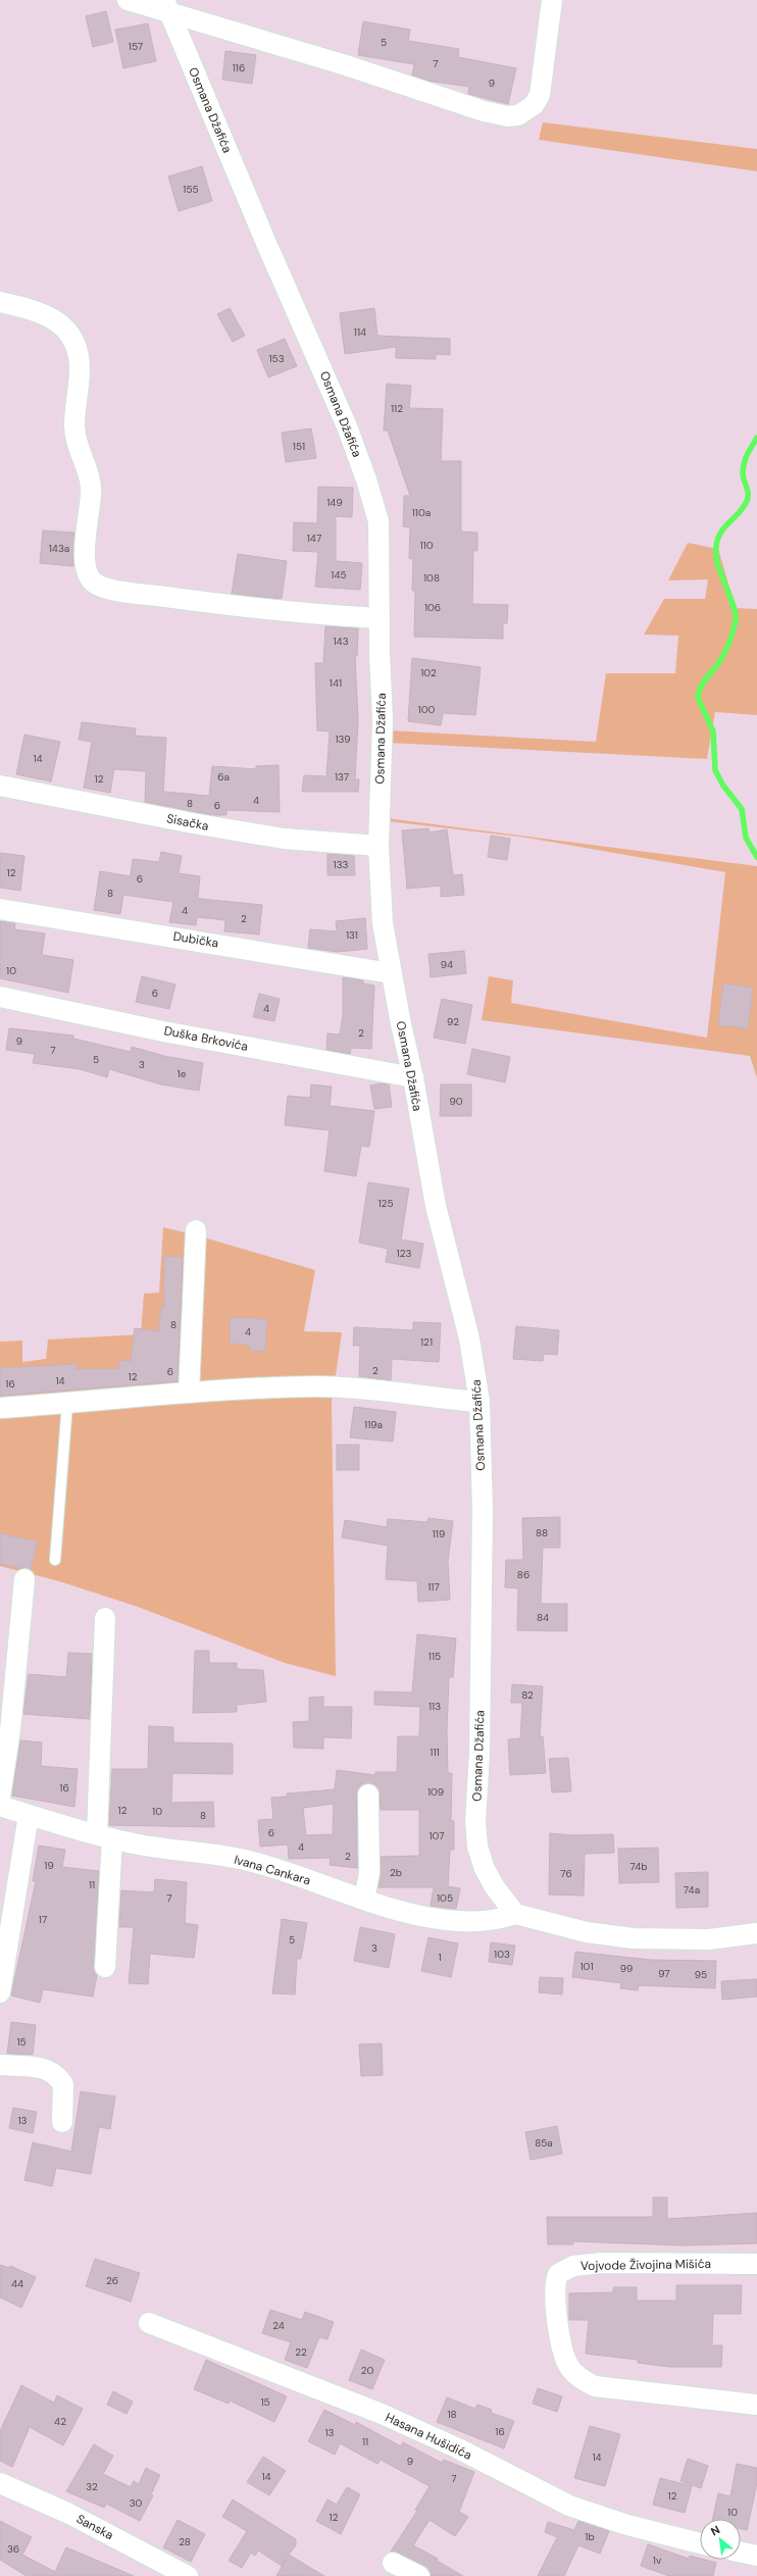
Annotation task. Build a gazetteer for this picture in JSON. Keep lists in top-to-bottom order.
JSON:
{
  "streets": {
    "street": [
      "Osmana Džafića",
      "Sisačka",
      "Dubička",
      "Duška Brkovića",
      "Ivana Cankara",
      "Vojvode Živojina Mišića",
      "Hasana Hušidića",
      "Sanska"
    ]
  },
  "crossings": [
    ["Osmana Džafića", "Sisačka"],
    ["Osmana Džafića", "Dubička"],
    ["Osmana Džafića", "Duška Brkovića"],
    ["Osmana Džafića", "Ivana Cankara"]
  ],
  "house_numbers": [
    "5",
    "157",
    "7",
    "116",
    "9",
    "155",
    "114",
    "153",
    "112",
    "151",
    "149",
    "110a",
    "147",
    "110",
    "143a",
    "145",
    "108",
    "106",
    "143",
    "102",
    "141",
    "100",
    "139",
    "14",
    "6a",
    "137",
    "12",
    "4",
    "8",
    "6",
    "133",
    "12",
    "6",
    "8",
    "4",
    "2",
    "131",
    "94",
    "10",
    "6",
    "4",
    "92",
    "2",
    "9",
    "7",
    "5",
    "3",
    "1e",
    "90",
    "125",
    "123",
    "8",
    "4",
    "121",
    "2",
    "6",
    "12",
    "14",
    "16",
    "119a",
    "88",
    "119",
    "86",
    "117",
    "84",
    "115",
    "82",
    "113",
    "111",
    "16",
    "109",
    "12",
    "10",
    "8",
    "6",
    "107",
    "4",
    "2",
    "19",
    "74b",
    "2b",
    "76",
    "11",
    "74a",
    "7",
    "105",
    "17",
    "5",
    "3",
    "103",
    "1",
    "101",
    "99",
    "97",
    "95",
    "15",
    "13",
    "85a",
    "26",
    "44",
    "24",
    "22",
    "20",
    "15",
    "18",
    "42",
    "16",
    "13",
    "11",
    "14",
    "9",
    "14",
    "7",
    "32",
    "12",
    "30",
    "10",
    "12",
    "1b",
    "28",
    "36",
    "1v"
  ],
  "north": "top left"
}
